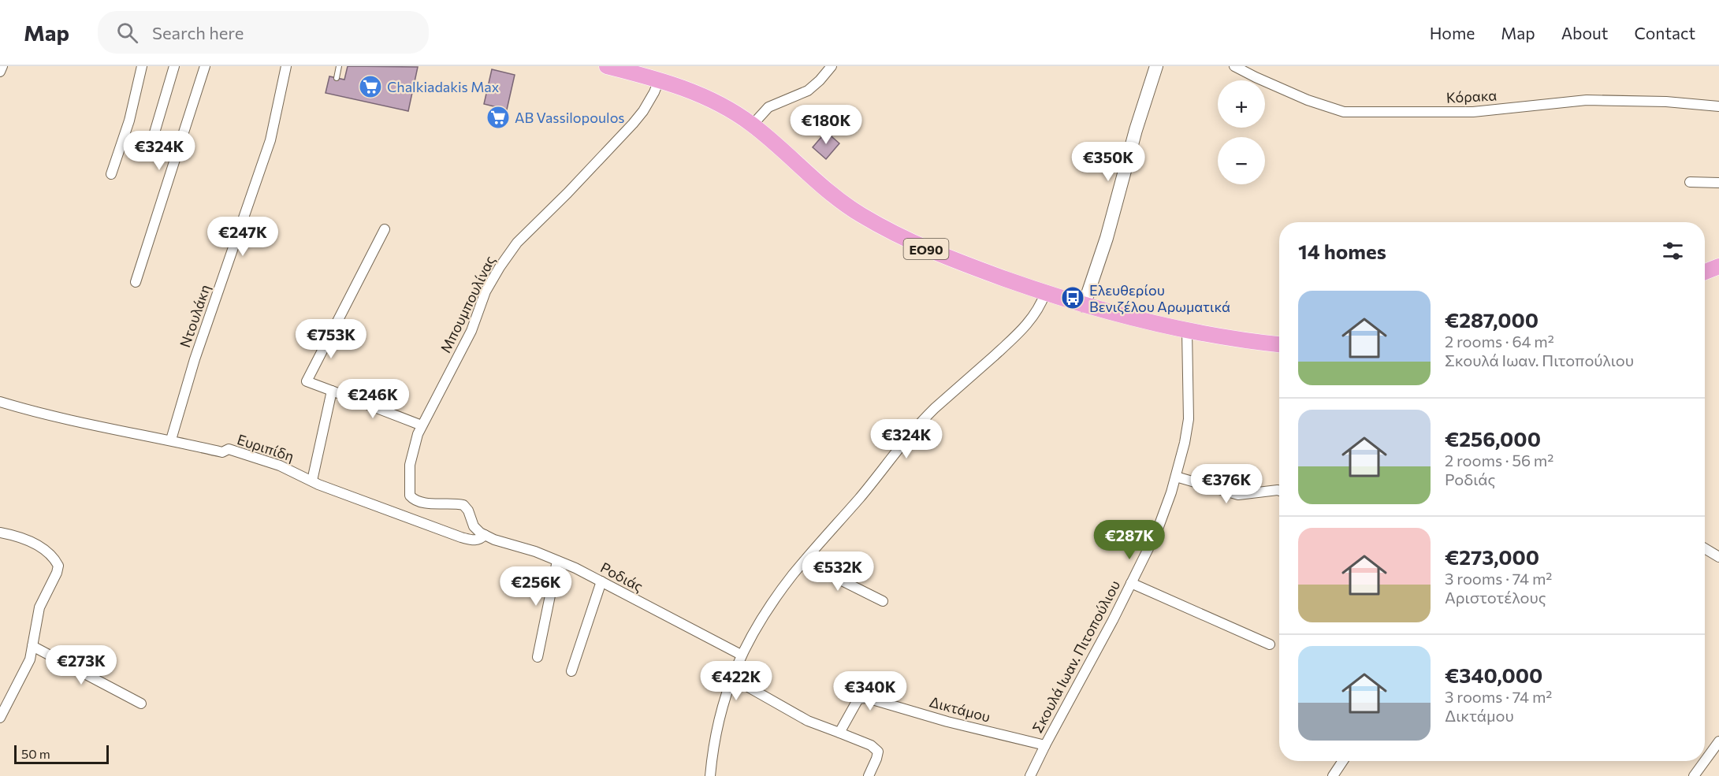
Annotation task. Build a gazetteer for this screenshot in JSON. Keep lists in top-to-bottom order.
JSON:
{
  "streets": {
    "main road": ["ΕΟ90"],
    "street": [
      "Κόρακα",
      "Μπουμπουλίνας",
      "Ντουλάκη",
      "Ευριπίδη",
      "Ροδιάς",
      "Σκουλά Ιωαν. Πιτοπούλιου",
      "Δικτάμου"
    ]
  },
  "crossings": [
    ["ΕΟ90", "Μπουμπουλίνας"],
    ["ΕΟ90", "Σκουλά Ιωαν. Πιτοπούλιου"],
    ["Μπουμπουλίνας", "Ευριπίδη"],
    ["Μπουμπουλίνας", "Ροδιάς"],
    ["Ντουλάκη", "Ευριπίδη"],
    ["Ευριπίδη", "Ροδιάς"],
    ["Σκουλά Ιωαν. Πιτοπούλιου", "Δικτάμου"]
  ],
  "places": {
    "supermarket": ["Chalkiadakis Max", "AB Vassilopoulos"],
    "bus stop": ["Ελευθερίου Βενιζέλου Αρωματικά"]
  },
  "scale_bar": "50 m",
  "page": {
    "header": "Map",
    "search": "Search here",
    "nav": [
      "Home",
      "Map",
      "About",
      "Contact"
    ],
    "map_buttons": ["+", "−"],
    "price": [
      "€180K",
      "€324K",
      "€350K",
      "€247K",
      "€753K",
      "€246K",
      "€324K",
      "€376K",
      "€287K",
      "€532K",
      "€256K",
      "€273K",
      "€422K",
      "€340K"
    ],
    "heading": "14 homes",
    "list": [
      {
        "name": "€287,000",
        "note": "2 rooms · 64 m² · Σκουλά Ιωαν. Πιτοπούλιου"
      },
      {
        "name": "€256,000",
        "note": "2 rooms · 56 m² · Ροδιάς"
      },
      {
        "name": "€273,000",
        "note": "3 rooms · 74 m² · Αριστοτέλους"
      },
      {
        "name": "€340,000",
        "note": "3 rooms · 74 m² · Δικτάμου"
      }
    ],
    "scale": "50 m"
  }
}
